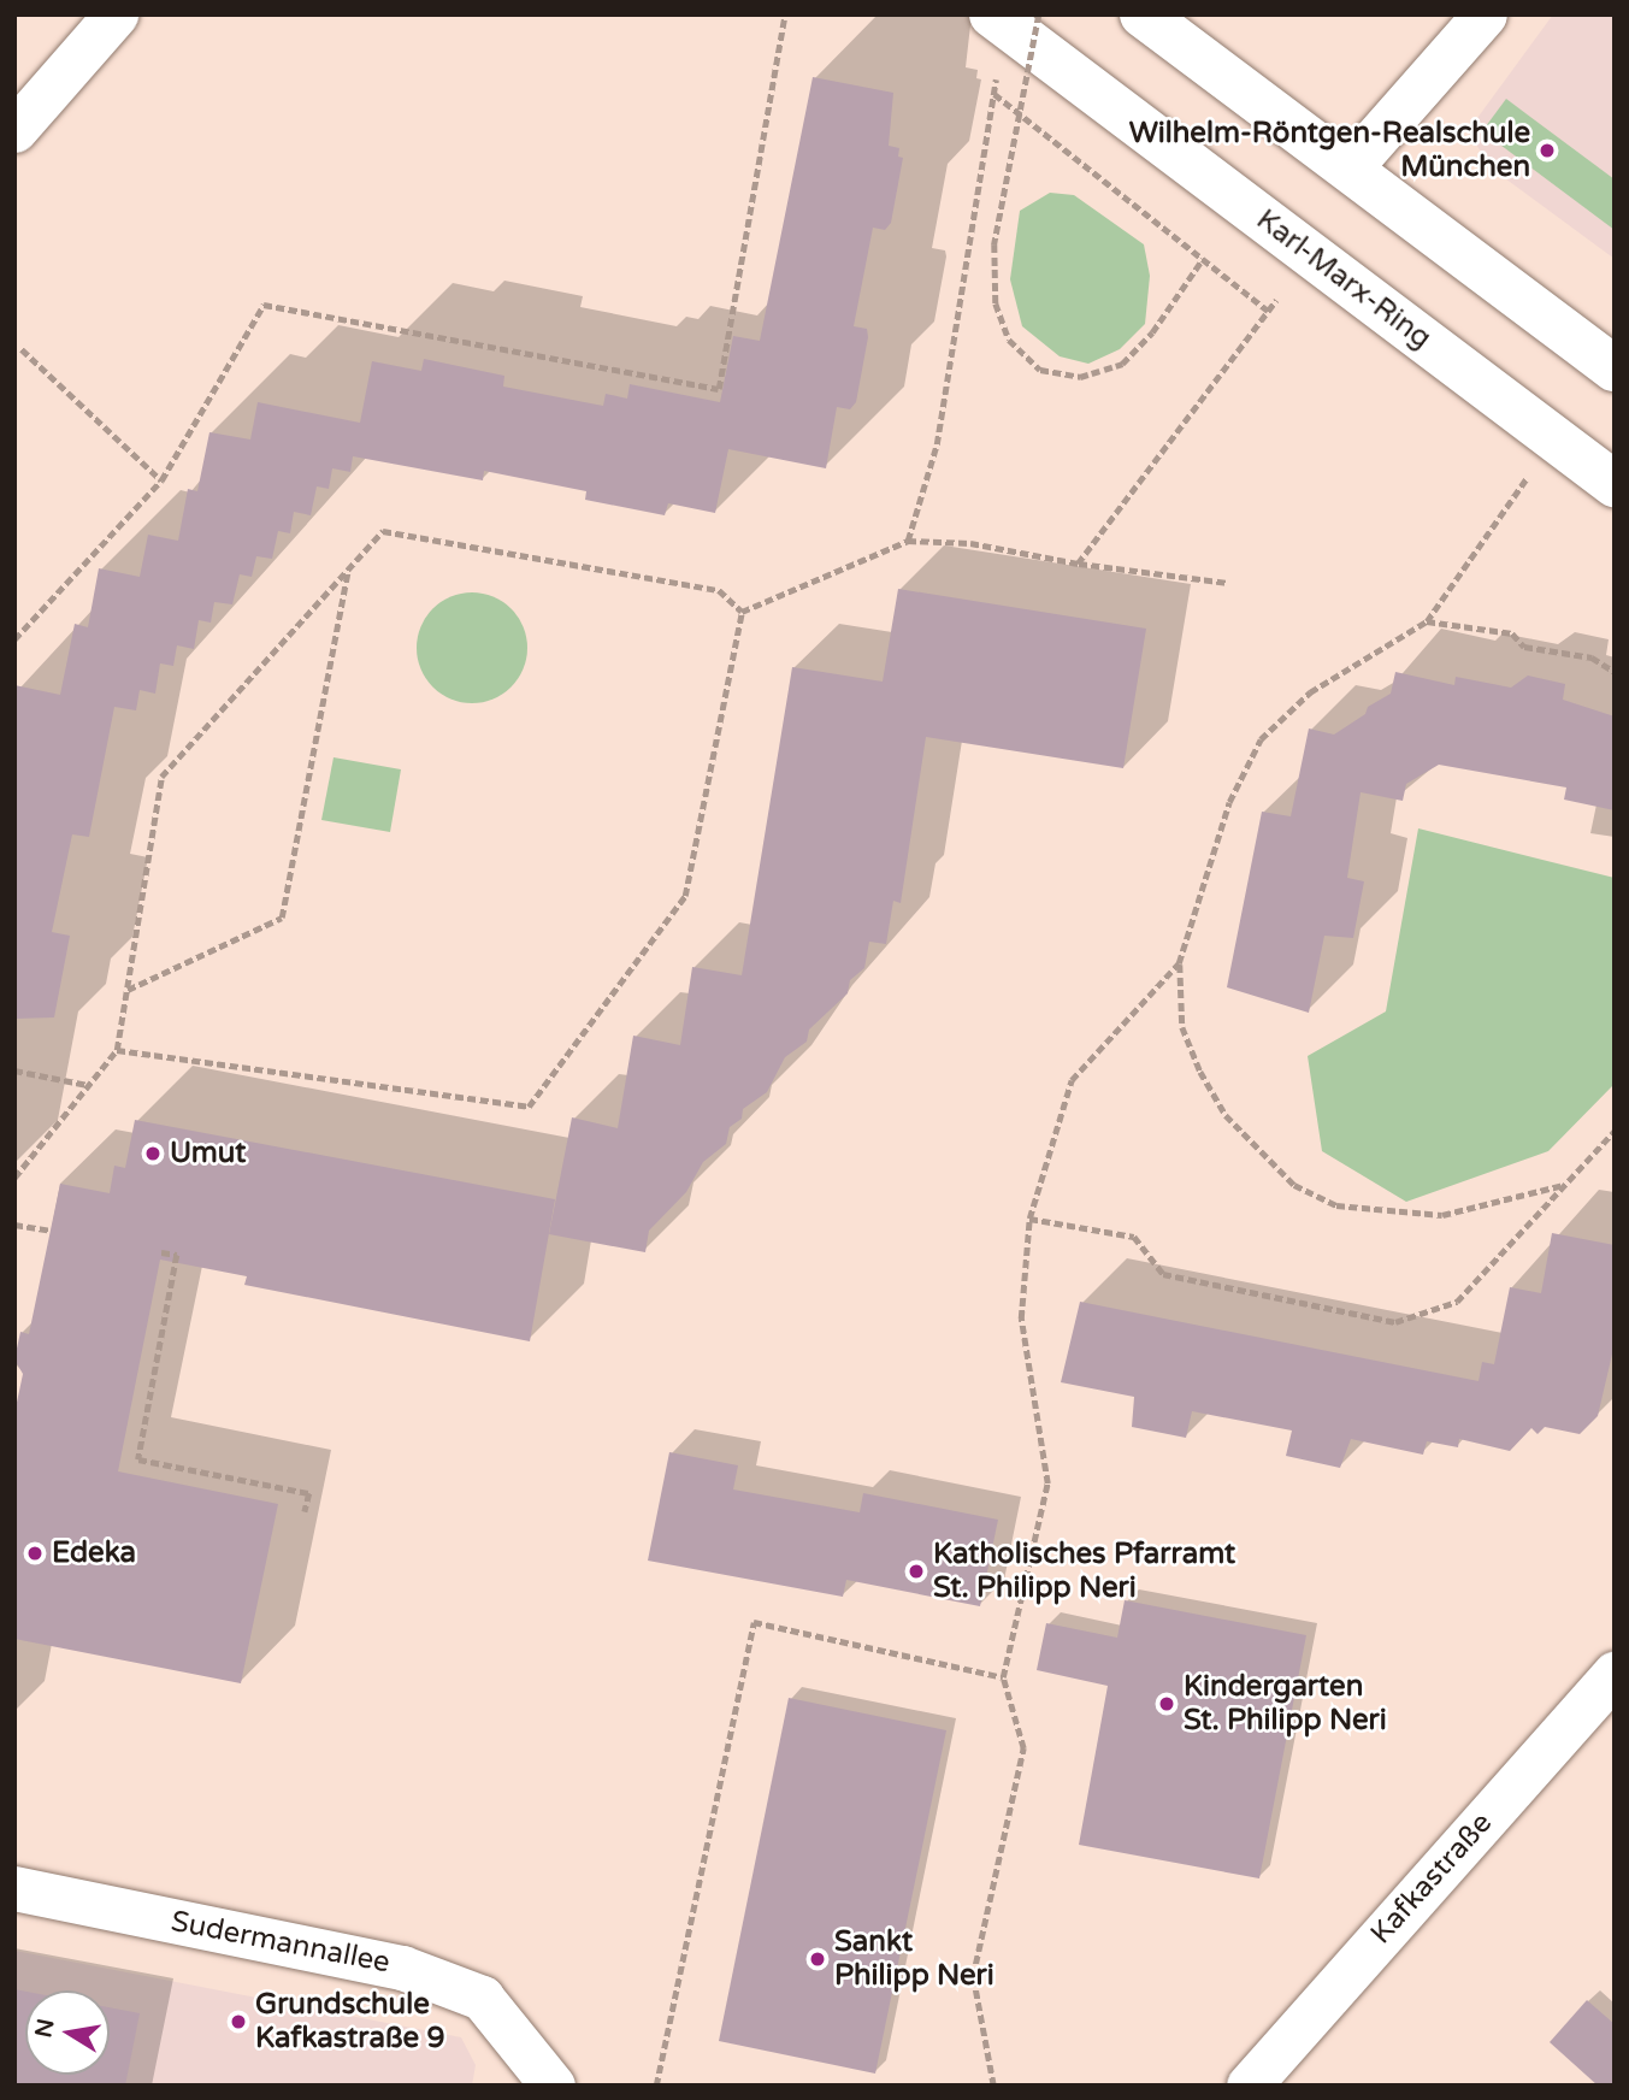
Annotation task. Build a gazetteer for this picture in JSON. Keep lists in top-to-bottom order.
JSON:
{
  "streets": {
    "main road": ["Karl-Marx-Ring"],
    "street": ["Kafkastraße", "Sudermannallee"]
  },
  "places": [
    "Wilhelm-Röntgen-Realschule München",
    "Umut",
    "Edeka",
    "Katholisches Pfarramt St. Philipp Neri",
    "Kindergarten St. Philipp Neri",
    "Sankt Philipp Neri",
    "Grundschule Kafkastraße 9"
  ],
  "north": "left"
}
